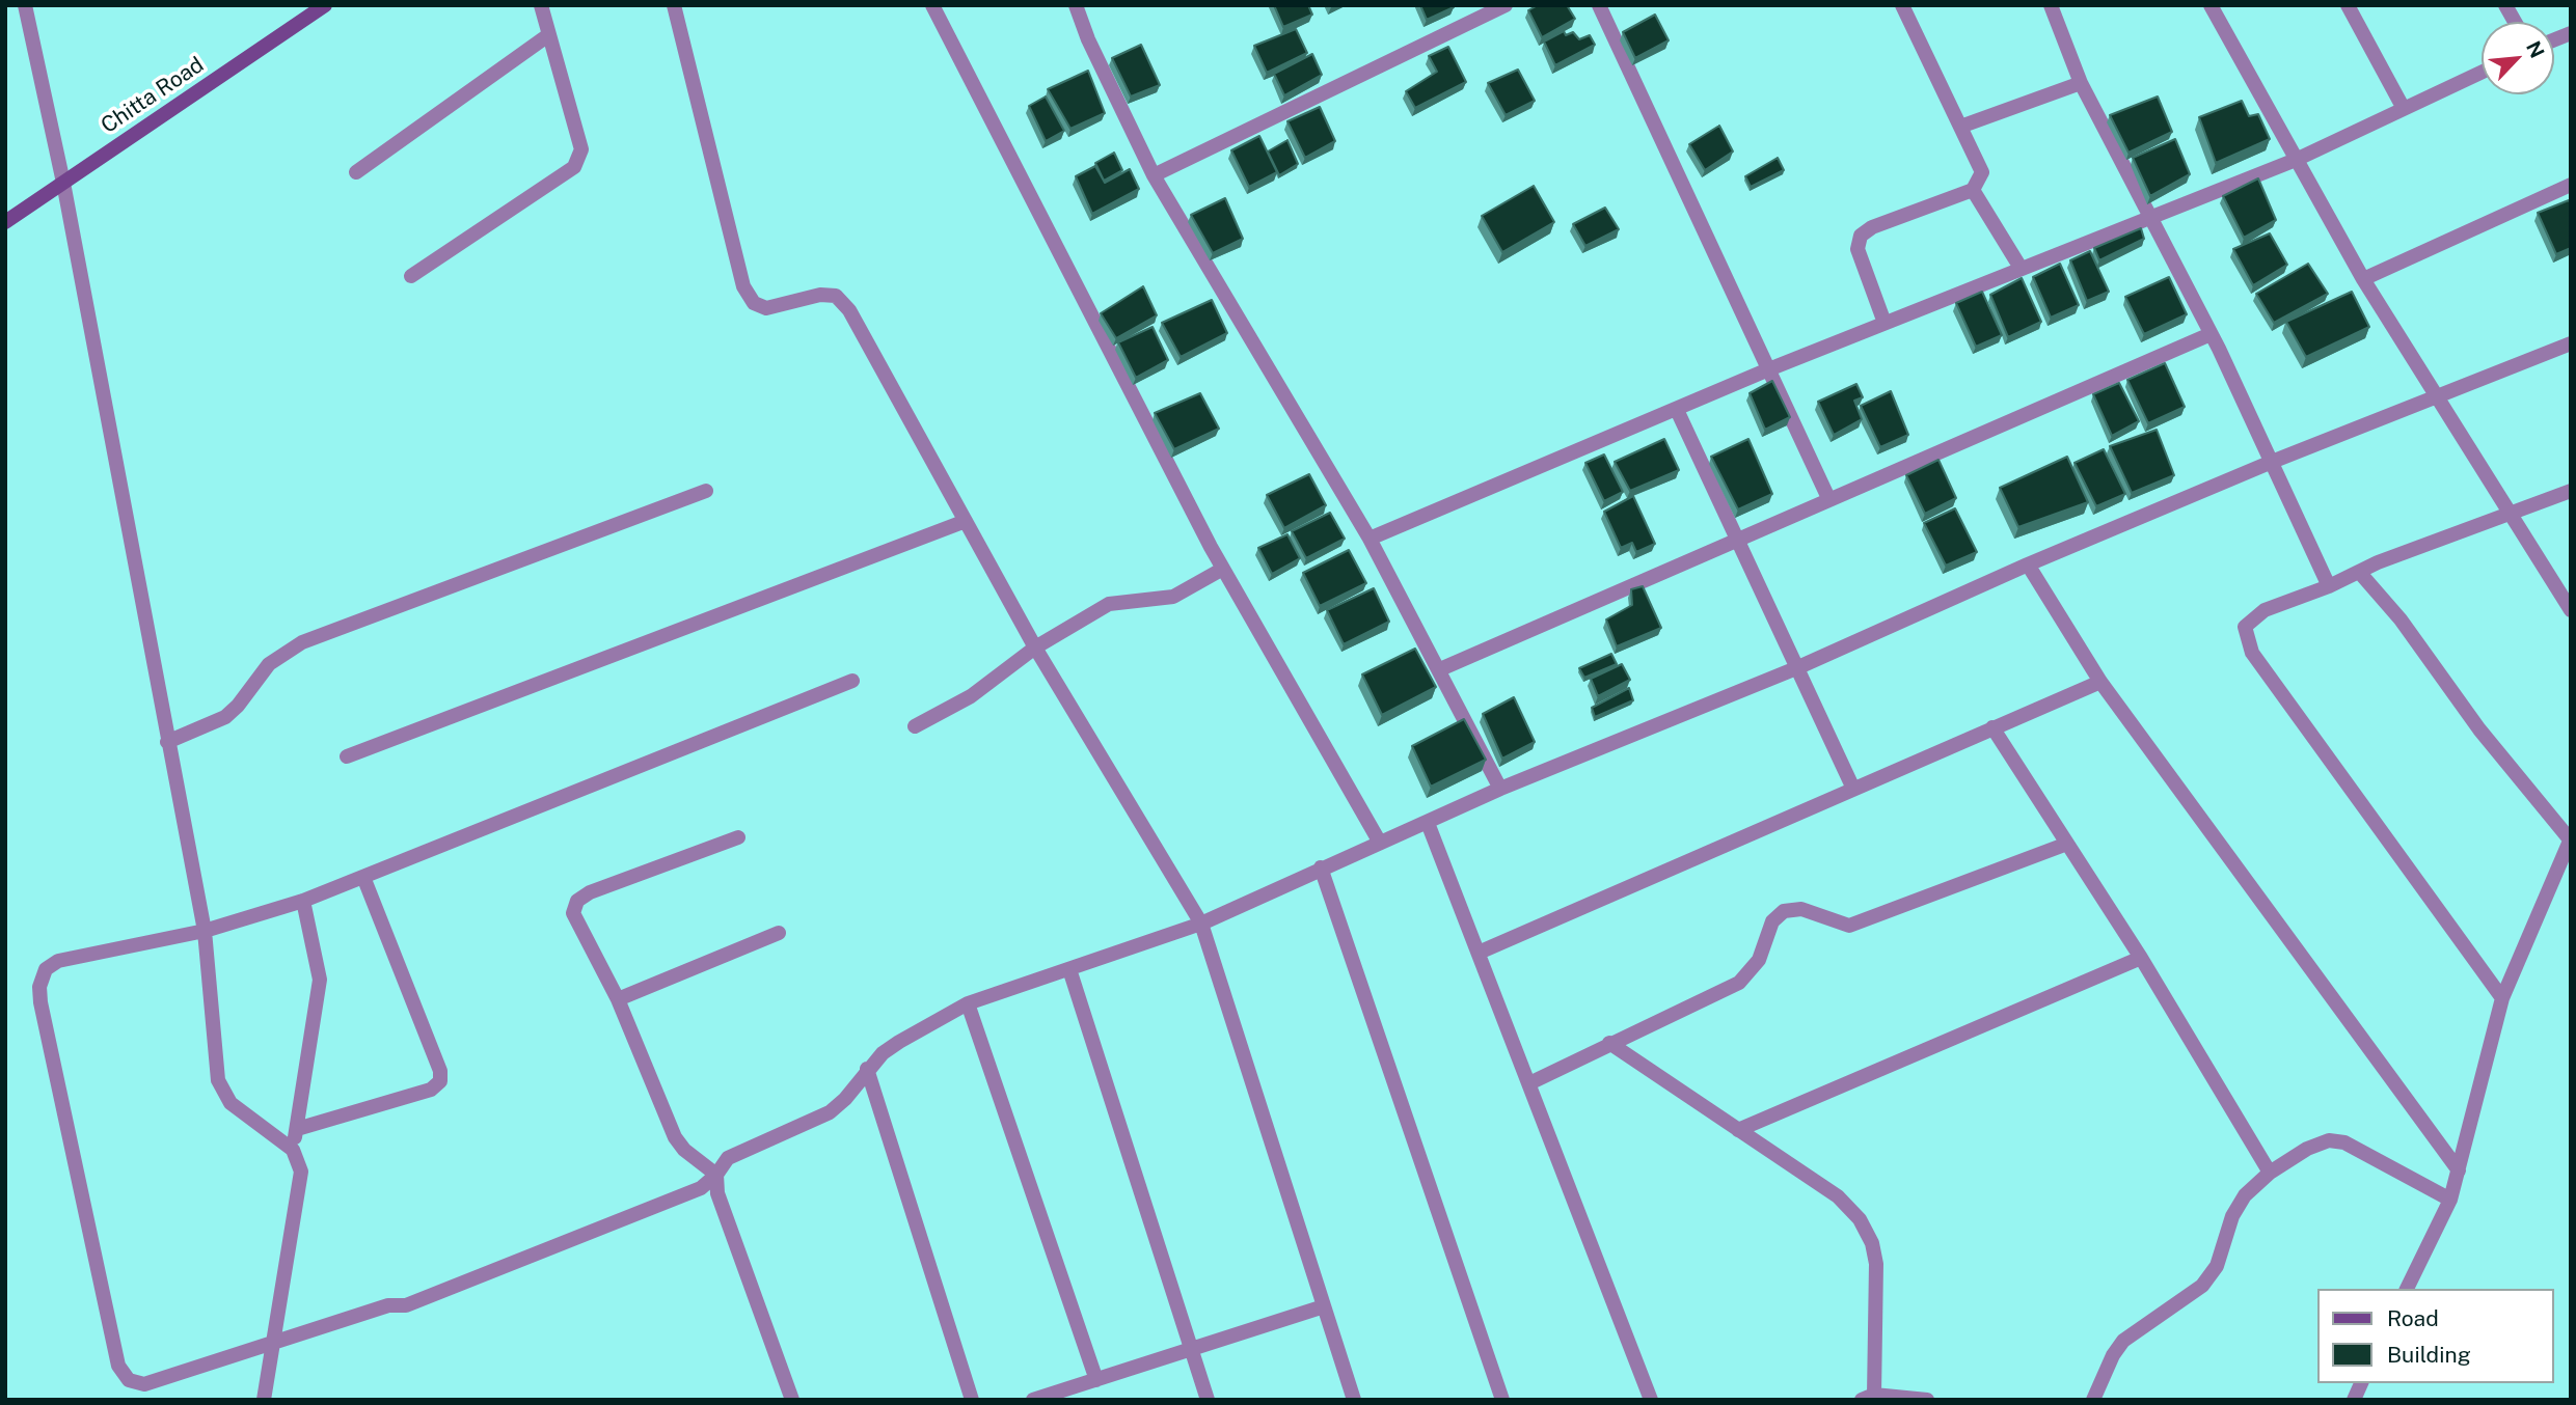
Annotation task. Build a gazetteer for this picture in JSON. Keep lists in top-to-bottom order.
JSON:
{
  "streets": {
    "street": ["Chitta Road"]
  },
  "legend": ["Road", "Building"],
  "north": "top right"
}
